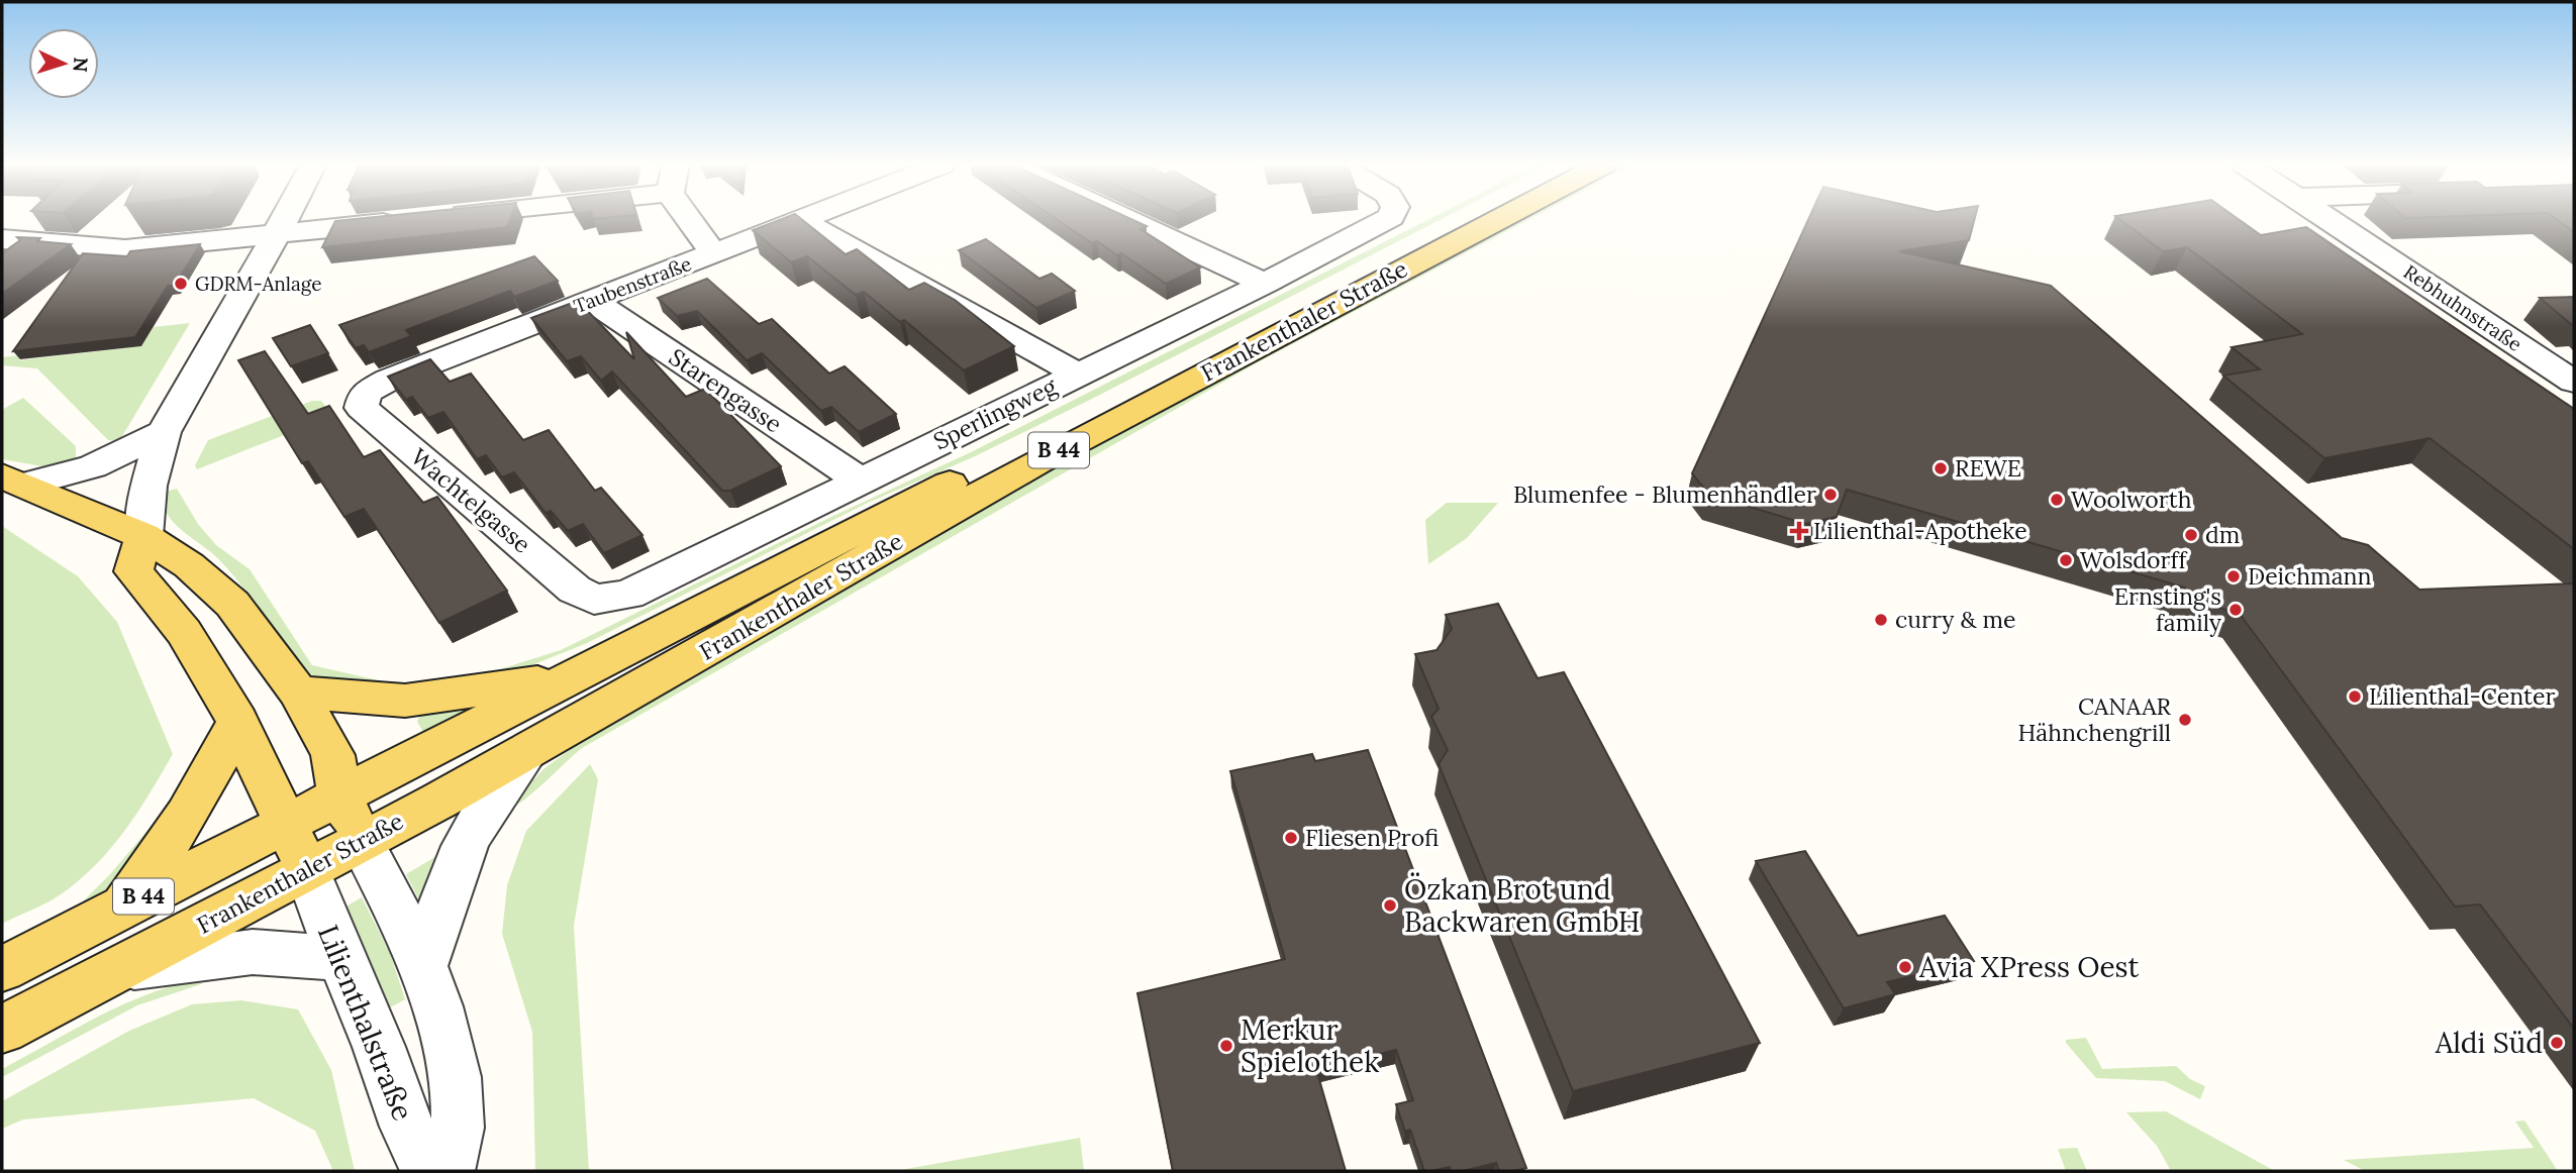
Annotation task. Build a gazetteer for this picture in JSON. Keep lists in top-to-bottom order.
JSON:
{
  "streets": {
    "main road": ["Frankenthaler Straße", "B 44"],
    "street": [
      "Taubenstraße",
      "Rebhuhnstraße",
      "Starengasse",
      "Sperlingweg",
      "Wachtelgasse",
      "Lilienthalstraße"
    ]
  },
  "crossings": [
    ["Taubenstraße", "Starengasse"],
    ["Taubenstraße", "Wachtelgasse"],
    ["Frankenthaler Straße", "Lilienthalstraße"],
    ["Starengasse", "Sperlingweg"],
    ["Sperlingweg", "Wachtelgasse"]
  ],
  "places": {
    "other": [
      "GDRM-Anlage",
      "REWE",
      "Blumenfee - Blumenhändler",
      "Woolworth",
      "dm",
      "Wolsdorff",
      "Deichmann",
      "Ernsting's family",
      "curry & me",
      "Lilienthal-Center",
      "CANAAR Hähnchengrill",
      "Fliesen Profi",
      "Özkan Brot und Backwaren GmbH",
      "Avia XPress Oest",
      "Aldi Süd",
      "Merkur Spielothek"
    ],
    "health": ["Lilienthal-Apotheke"]
  },
  "north": "right"
}
